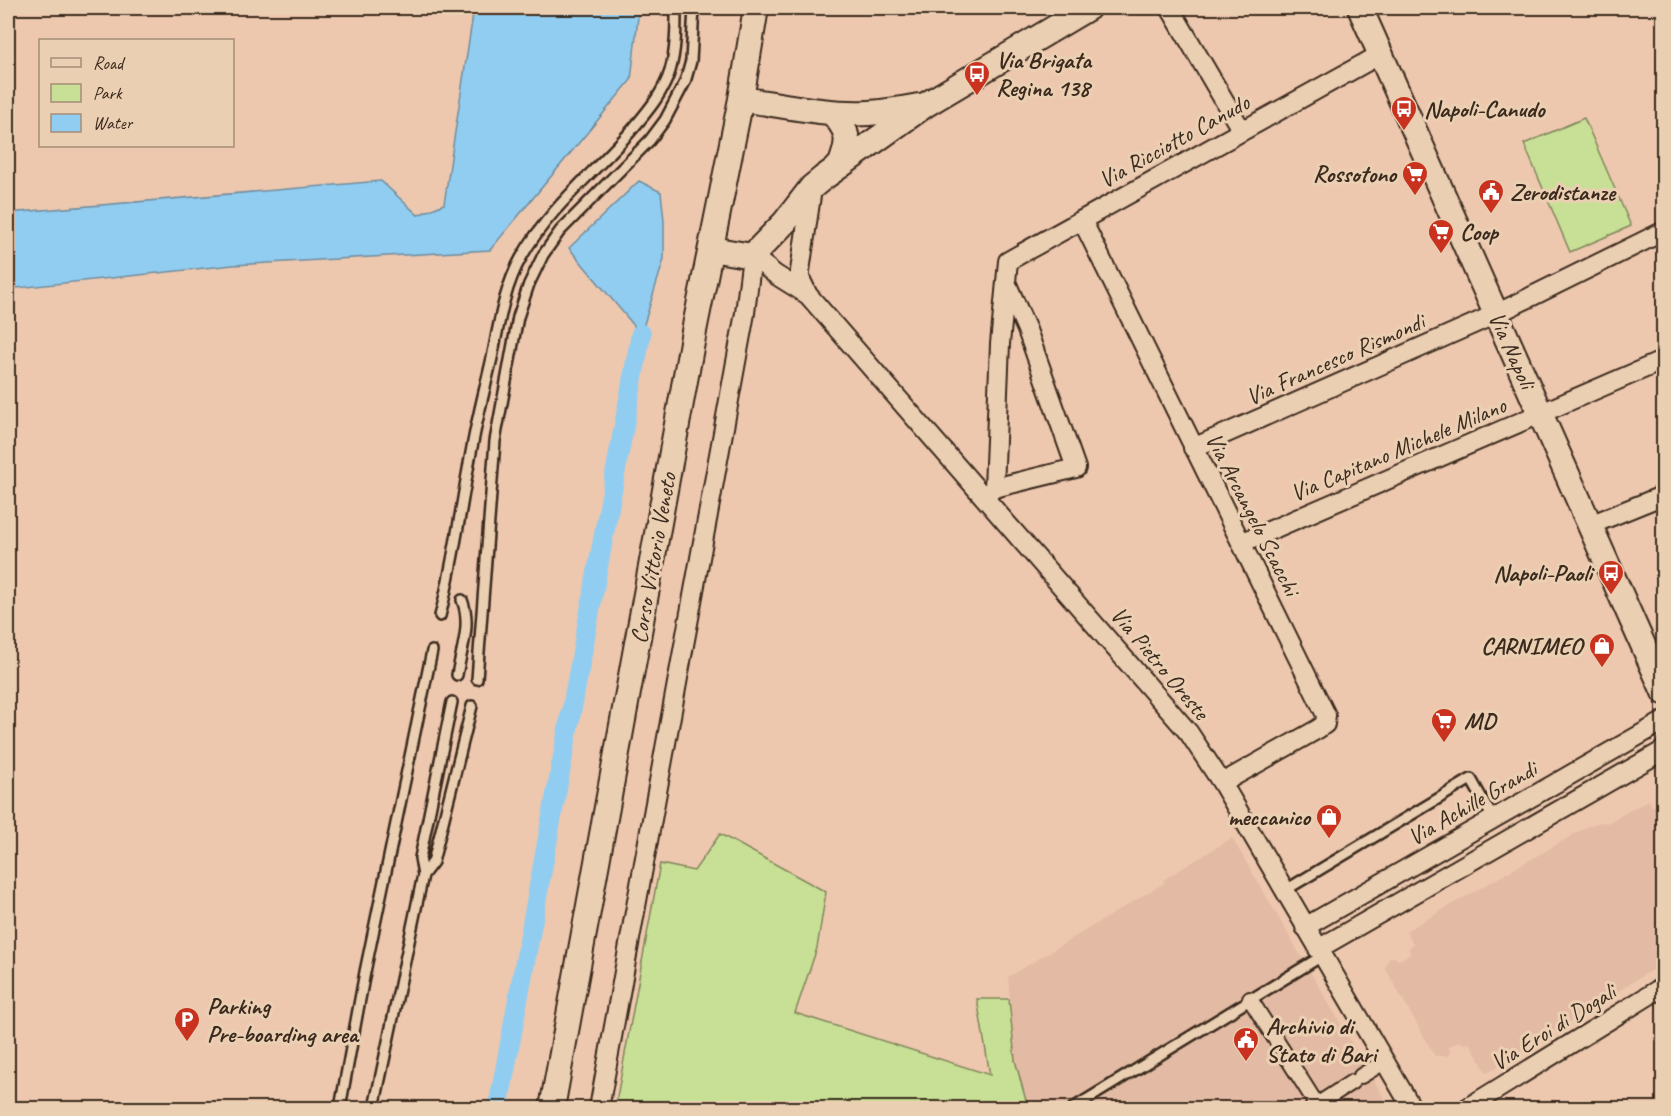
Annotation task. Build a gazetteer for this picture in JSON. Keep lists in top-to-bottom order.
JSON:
{
  "streets": {
    "main road": ["Via Napoli", "Corso Vittorio Veneto"],
    "street": [
      "Via Ricciotto Canudo",
      "Via Francesco Rismondi",
      "Via Capitano Michele Milano",
      "Via Arcangelo Scacchi",
      "Via Pietro Oreste",
      "Via Achille Grandi",
      "Via Eroi di Dogali"
    ]
  },
  "crossings": [
    ["Via Ricciotto Canudo", "Via Napoli"],
    ["Via Ricciotto Canudo", "Via Arcangelo Scacchi"],
    ["Via Napoli", "Via Francesco Rismondi"],
    ["Via Napoli", "Via Capitano Michele Milano"],
    ["Via Francesco Rismondi", "Via Arcangelo Scacchi"],
    ["Via Capitano Michele Milano", "Via Arcangelo Scacchi"],
    ["Via Arcangelo Scacchi", "Via Pietro Oreste"],
    ["Corso Vittorio Veneto", "Via Pietro Oreste"],
    ["Via Pietro Oreste", "Via Achille Grandi"]
  ],
  "places": {
    "bus stop": ["Via Brigata Regina 138", "Napoli-Canudo", "Napoli-Paoli"],
    "supermarket": ["Rossotono", "Coop", "MD"],
    "public building": ["Zerodistanze", "Archivio di Stato di Bari"],
    "shop": ["CARNIMEO", "meccanico"],
    "parking": ["Parking Pre-boarding area"]
  },
  "legend": ["Road", "Park", "Water"]
}
